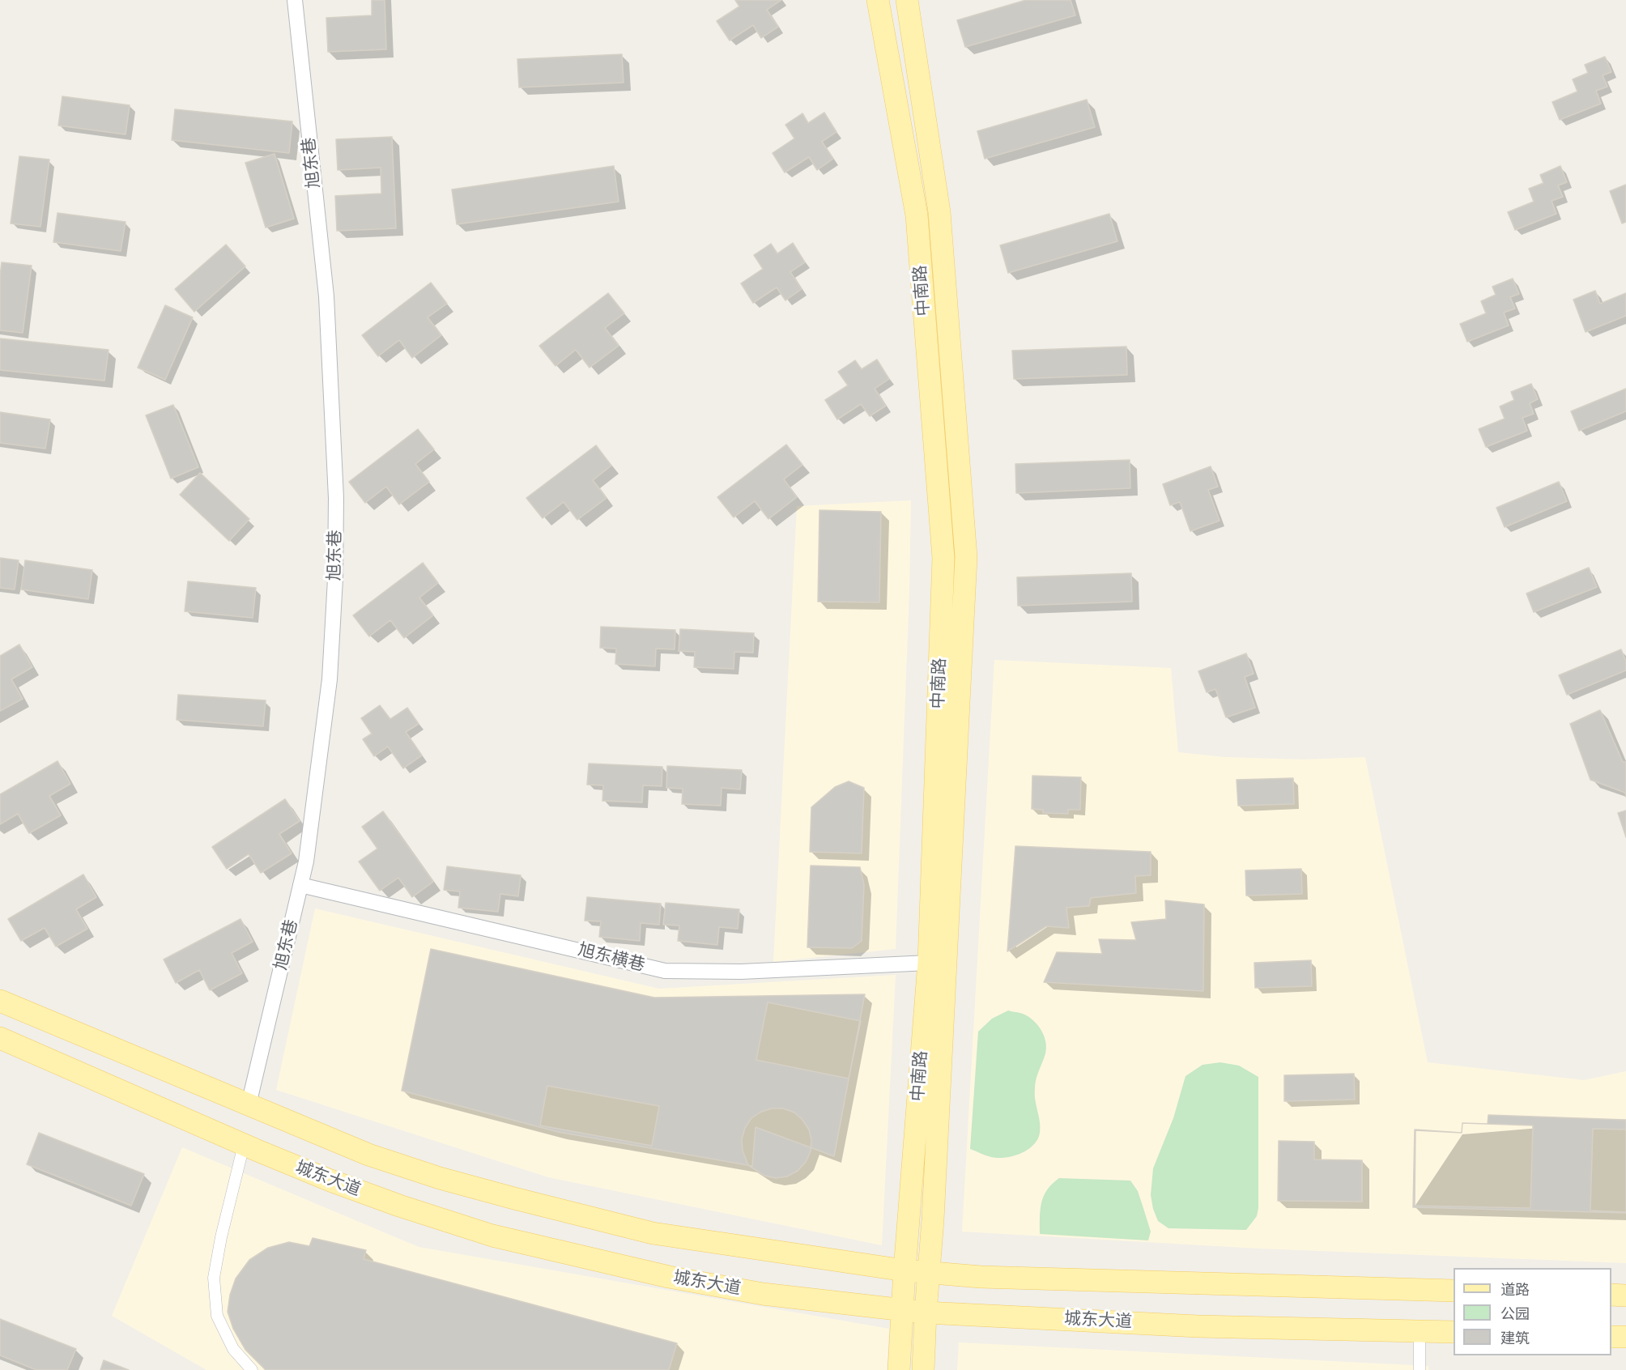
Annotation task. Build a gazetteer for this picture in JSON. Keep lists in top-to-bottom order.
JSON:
{
  "streets": {
    "main road": ["中南路", "城东大道"],
    "street": ["旭东巷", "旭东横巷"]
  },
  "crossings": [
    ["旭东巷", "旭东横巷"],
    ["中南路", "旭东横巷"],
    ["中南路", "城东大道"]
  ],
  "legend": ["道路", "公园", "建筑"]
}
